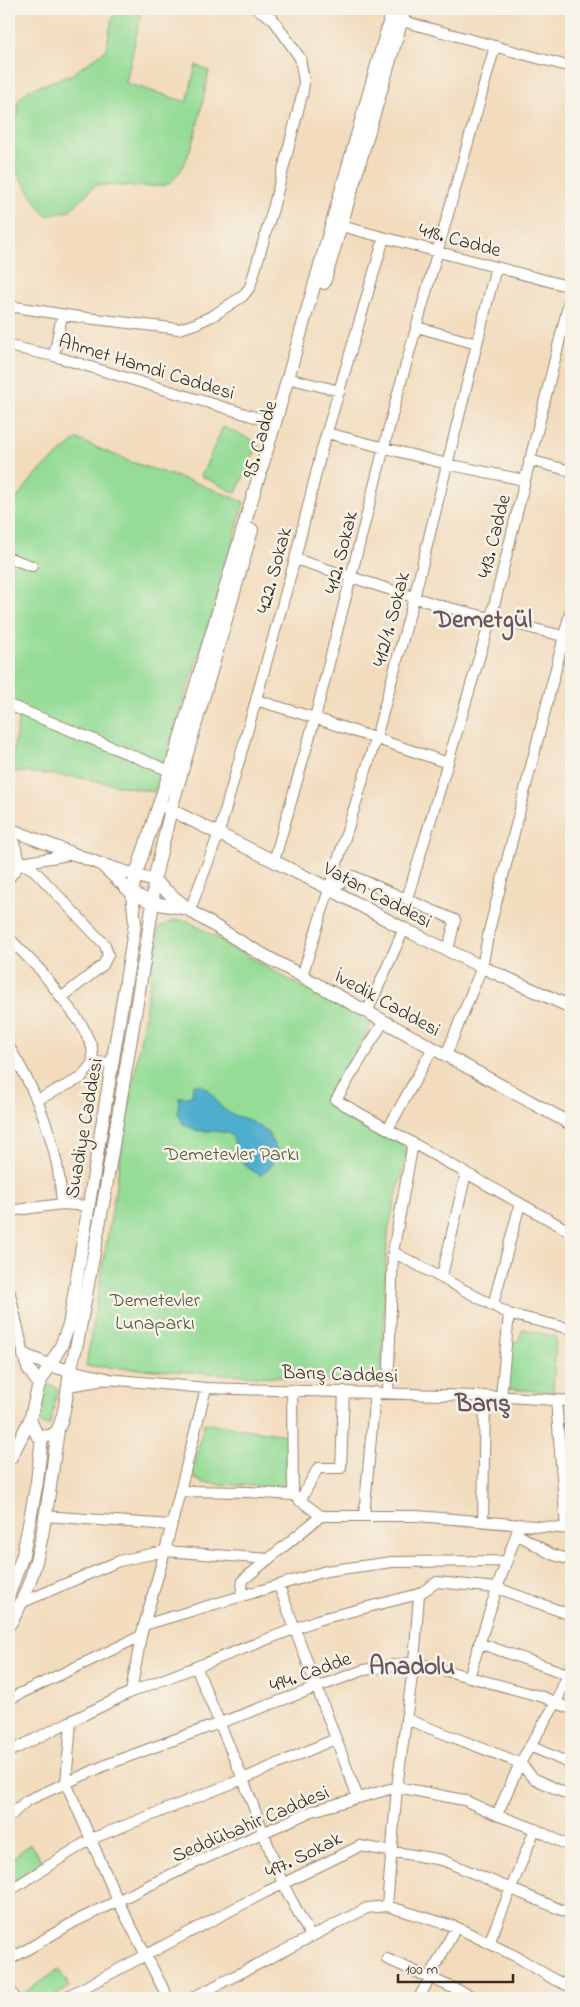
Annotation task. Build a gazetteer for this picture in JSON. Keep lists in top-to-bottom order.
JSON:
{
  "streets": {
    "main road": [
      "95. Cadde",
      "Vatan Caddesi",
      "İvedik Caddesi",
      "Suadiye Caddesi",
      "Barış Caddesi"
    ],
    "street": [
      "418. Cadde",
      "Ahmet Hamdi Caddesi",
      "413. Cadde",
      "412. Sokak",
      "422. Sokak",
      "412/1. Sokak",
      "494. Cadde",
      "Seddübahir Caddesi",
      "497. Sokak"
    ]
  },
  "crossings": [
    ["418. Cadde", "95. Cadde"],
    ["418. Cadde", "412. Sokak"],
    ["418. Cadde", "422. Sokak"],
    ["418. Cadde", "412/1. Sokak"],
    ["Ahmet Hamdi Caddesi", "95. Cadde"],
    ["95. Cadde", "Vatan Caddesi"],
    ["95. Cadde", "İvedik Caddesi"],
    ["412. Sokak", "Vatan Caddesi"],
    ["422. Sokak", "Vatan Caddesi"],
    ["422. Sokak", "İvedik Caddesi"],
    ["412/1. Sokak", "Vatan Caddesi"],
    ["412/1. Sokak", "İvedik Caddesi"],
    ["İvedik Caddesi", "Suadiye Caddesi"],
    ["Suadiye Caddesi", "Barış Caddesi"]
  ],
  "districts": ["Demetgül", "Barış", "Anadolu"],
  "parks": ["Demetevler Parkı", "Demetevler Lunaparkı"],
  "scale_bar": "100 m"
}
